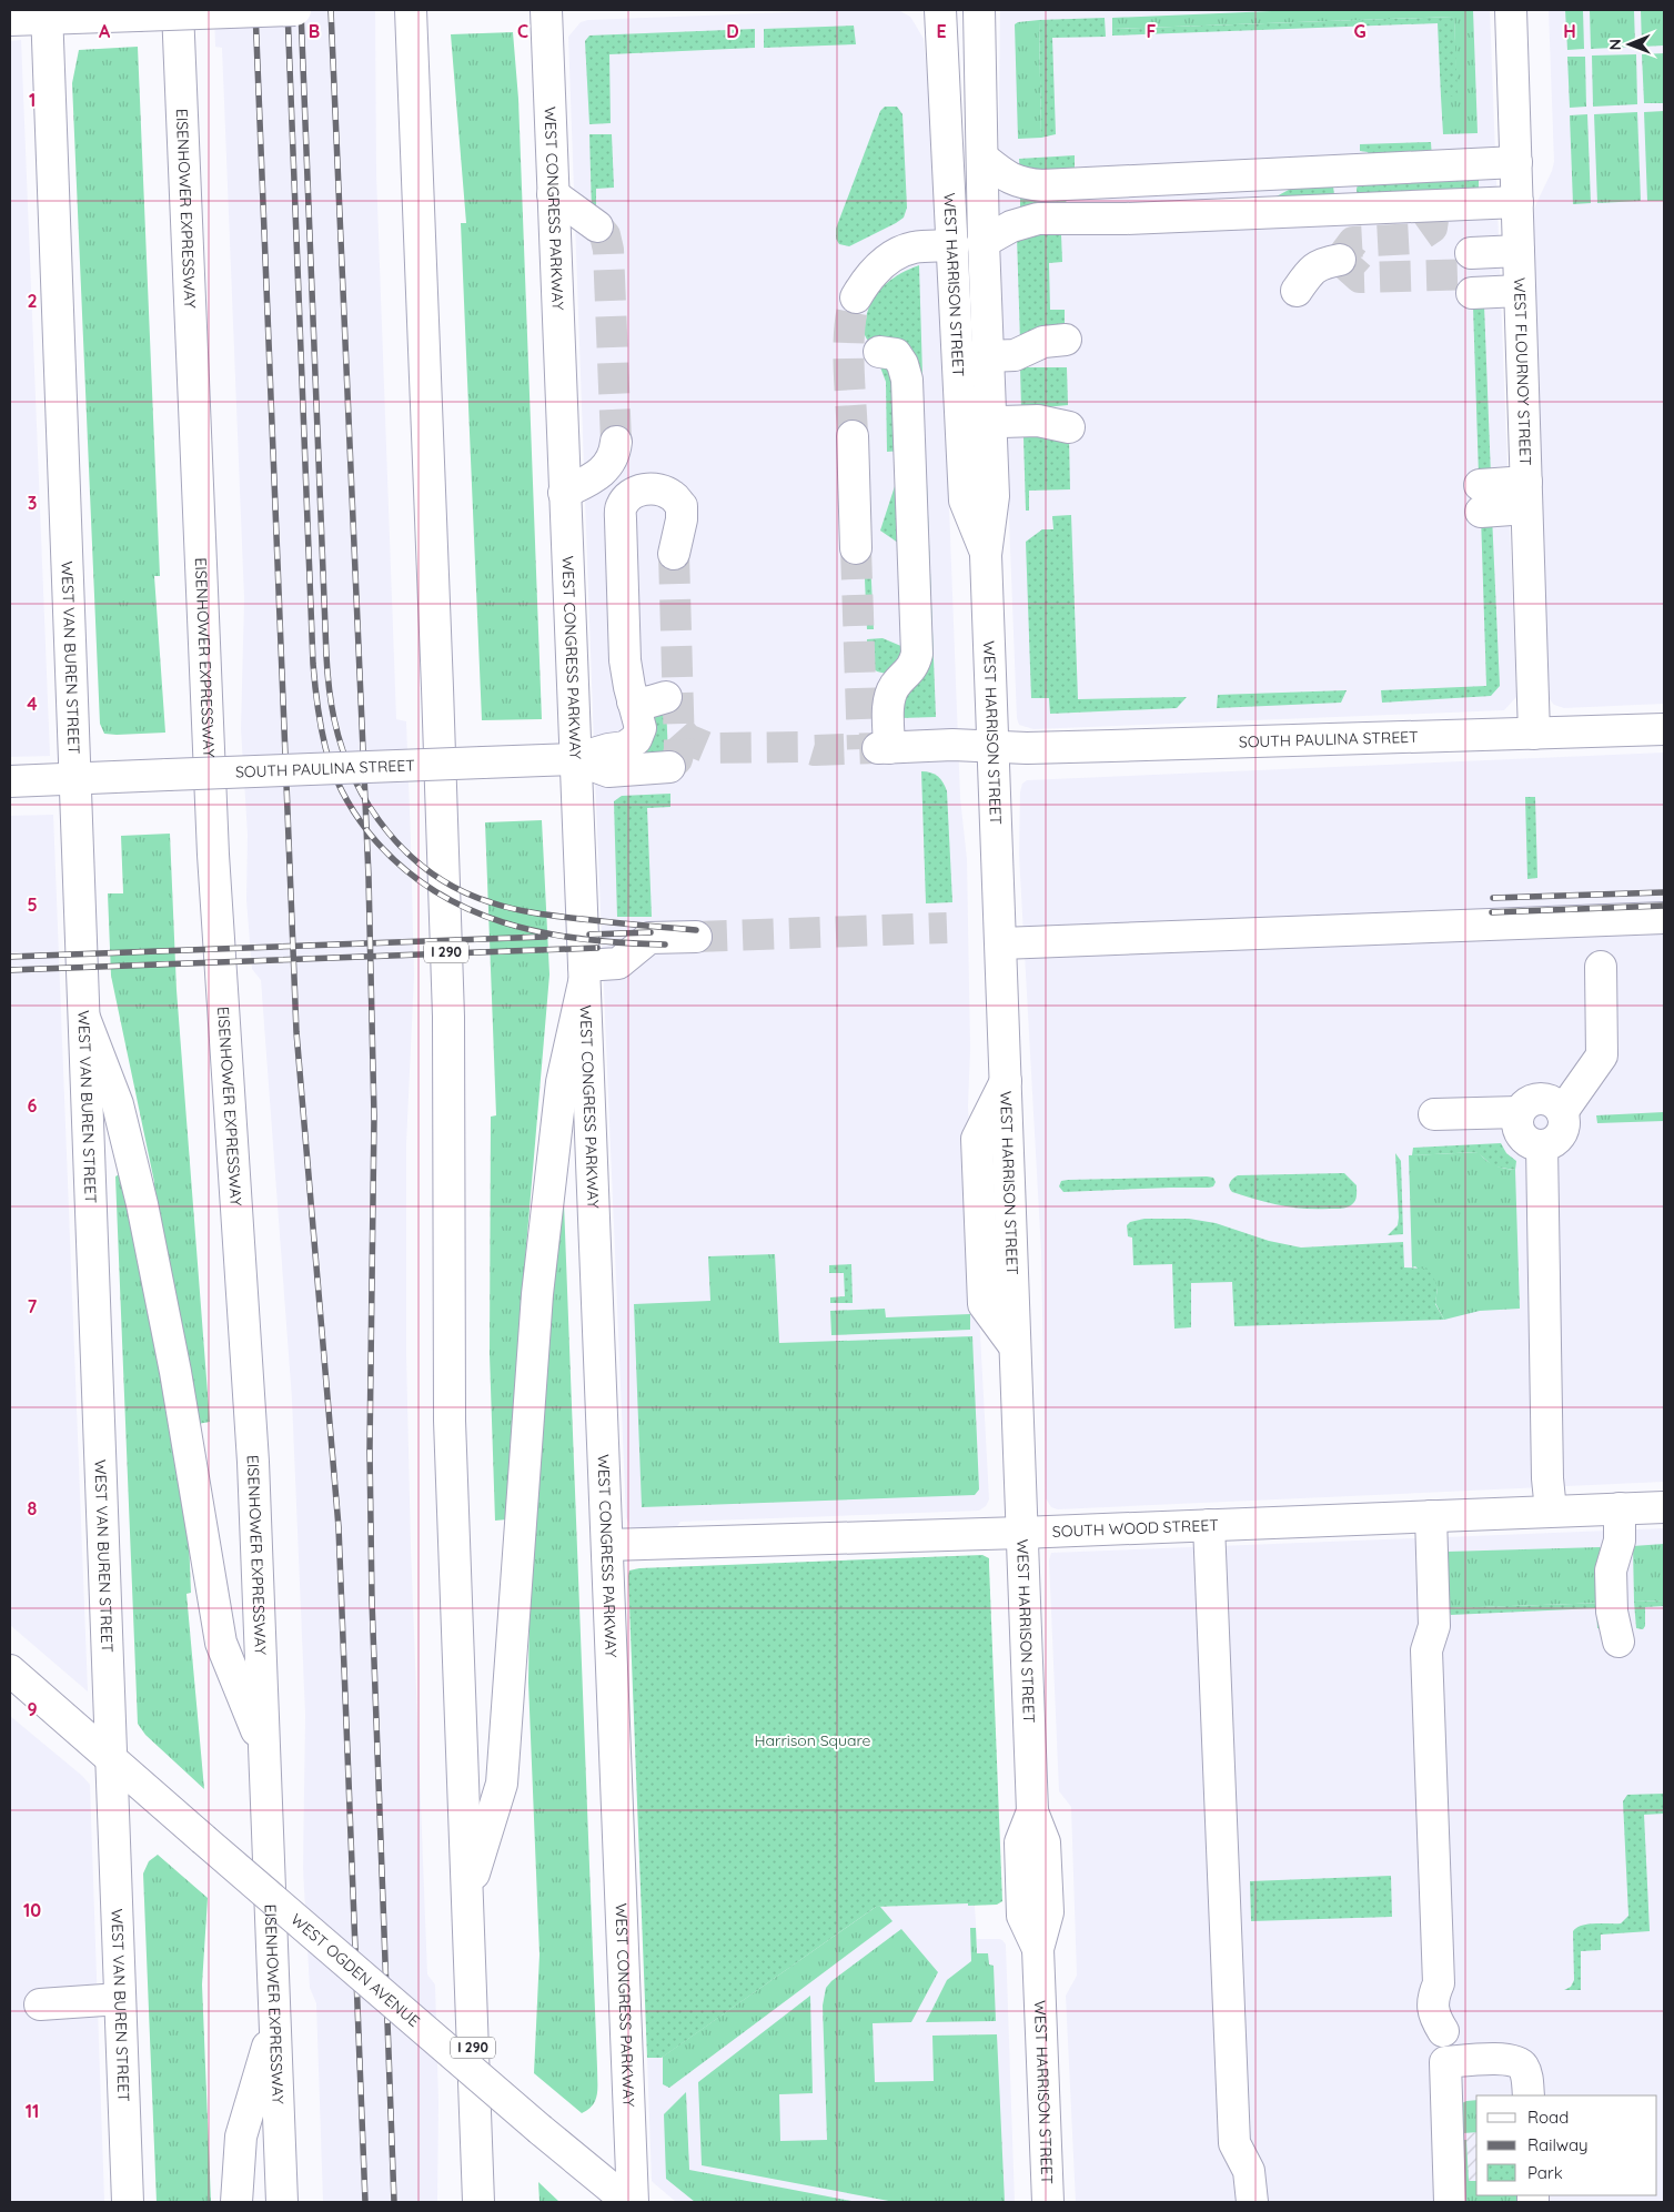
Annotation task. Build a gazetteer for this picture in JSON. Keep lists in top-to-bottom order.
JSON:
{
  "streets": {
    "main road": [
      "WEST CONGRESS PARKWAY",
      "EISENHOWER EXPRESSWAY",
      "WEST HARRISON STREET",
      "WEST FLOURNOY STREET",
      "WEST VAN BUREN STREET",
      "SOUTH PAULINA STREET",
      "I 290",
      "SOUTH WOOD STREET",
      "WEST OGDEN AVENUE"
    ]
  },
  "crossings": [
    ["WEST CONGRESS PARKWAY", "SOUTH PAULINA STREET"],
    ["WEST CONGRESS PARKWAY", "SOUTH WOOD STREET"],
    ["WEST HARRISON STREET", "SOUTH PAULINA STREET"],
    ["WEST HARRISON STREET", "SOUTH WOOD STREET"],
    ["WEST FLOURNOY STREET", "SOUTH PAULINA STREET"],
    ["WEST VAN BUREN STREET", "SOUTH PAULINA STREET"],
    ["WEST VAN BUREN STREET", "WEST OGDEN AVENUE"]
  ],
  "parks": ["Harrison Square"],
  "legend": ["Road", "Railway", "Park"],
  "north": "left",
  "grid": {
    "columns": [
      "A",
      "B",
      "C",
      "D",
      "E",
      "F",
      "G",
      "H"
    ],
    "rows": [
      "1",
      "2",
      "3",
      "4",
      "5",
      "6",
      "7",
      "8",
      "9",
      "10",
      "11"
    ]
  }
}
